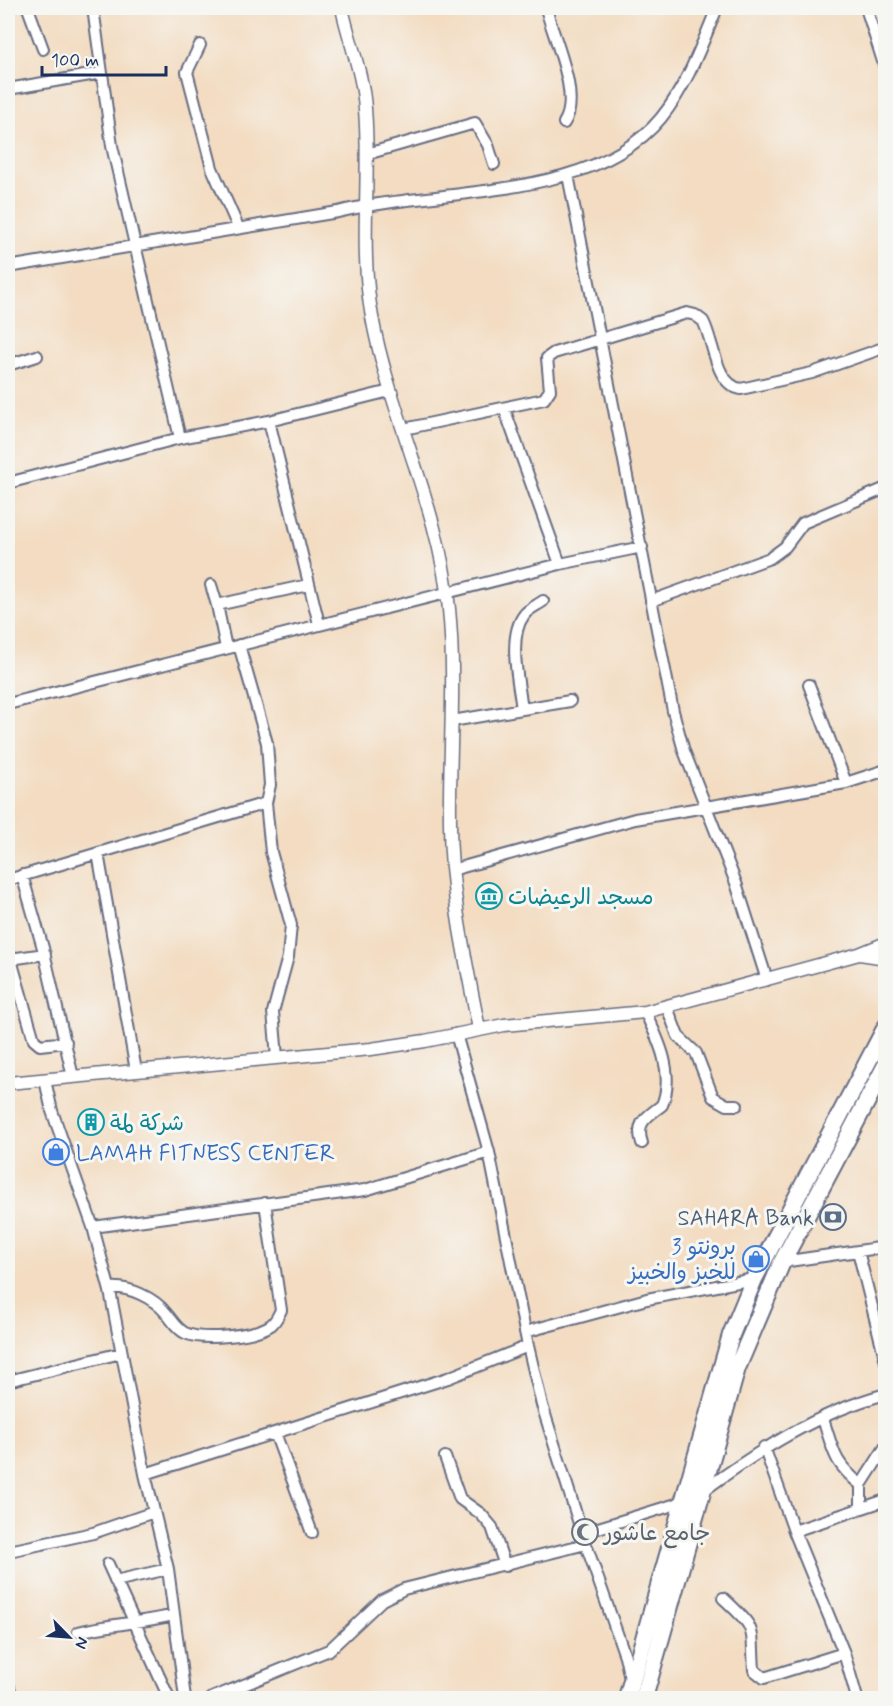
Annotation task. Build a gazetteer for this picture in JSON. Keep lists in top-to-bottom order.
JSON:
{
  "places": {
    "museum": ["مسجد الرعيضات"],
    "building": ["شركة لمة"],
    "shop": ["LAMAH FITNESS CENTER", "برونتو 3 للخبز والخبيز"],
    "bank": ["SAHARA Bank"],
    "mosque": ["جامع عاشور"]
  },
  "scale_bar": "100 m",
  "north": "bottom right"
}
